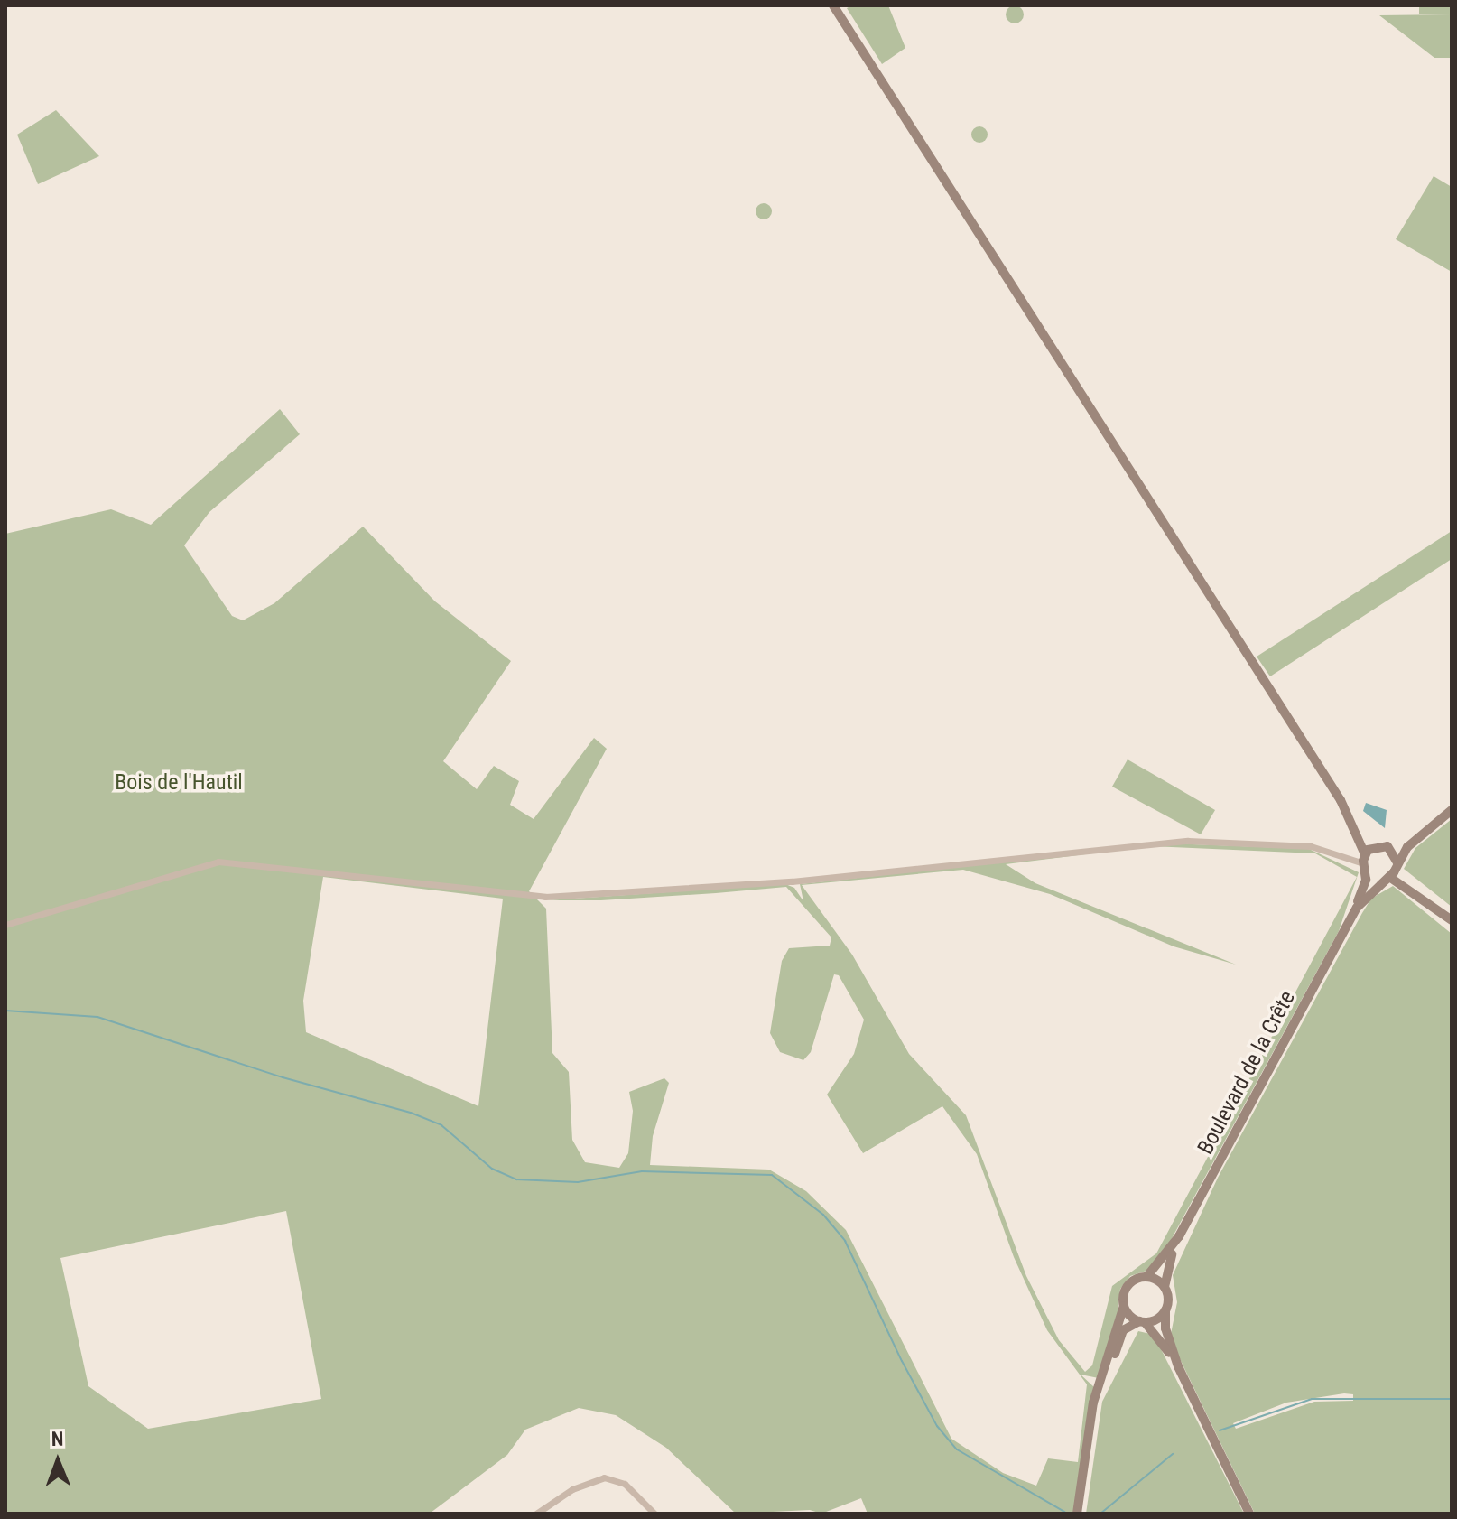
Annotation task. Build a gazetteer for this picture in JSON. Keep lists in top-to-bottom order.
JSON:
{
  "streets": {
    "main road": ["Boulevard de la Crête"]
  },
  "parks": ["Bois de l'Hautil"],
  "north": "top"
}
